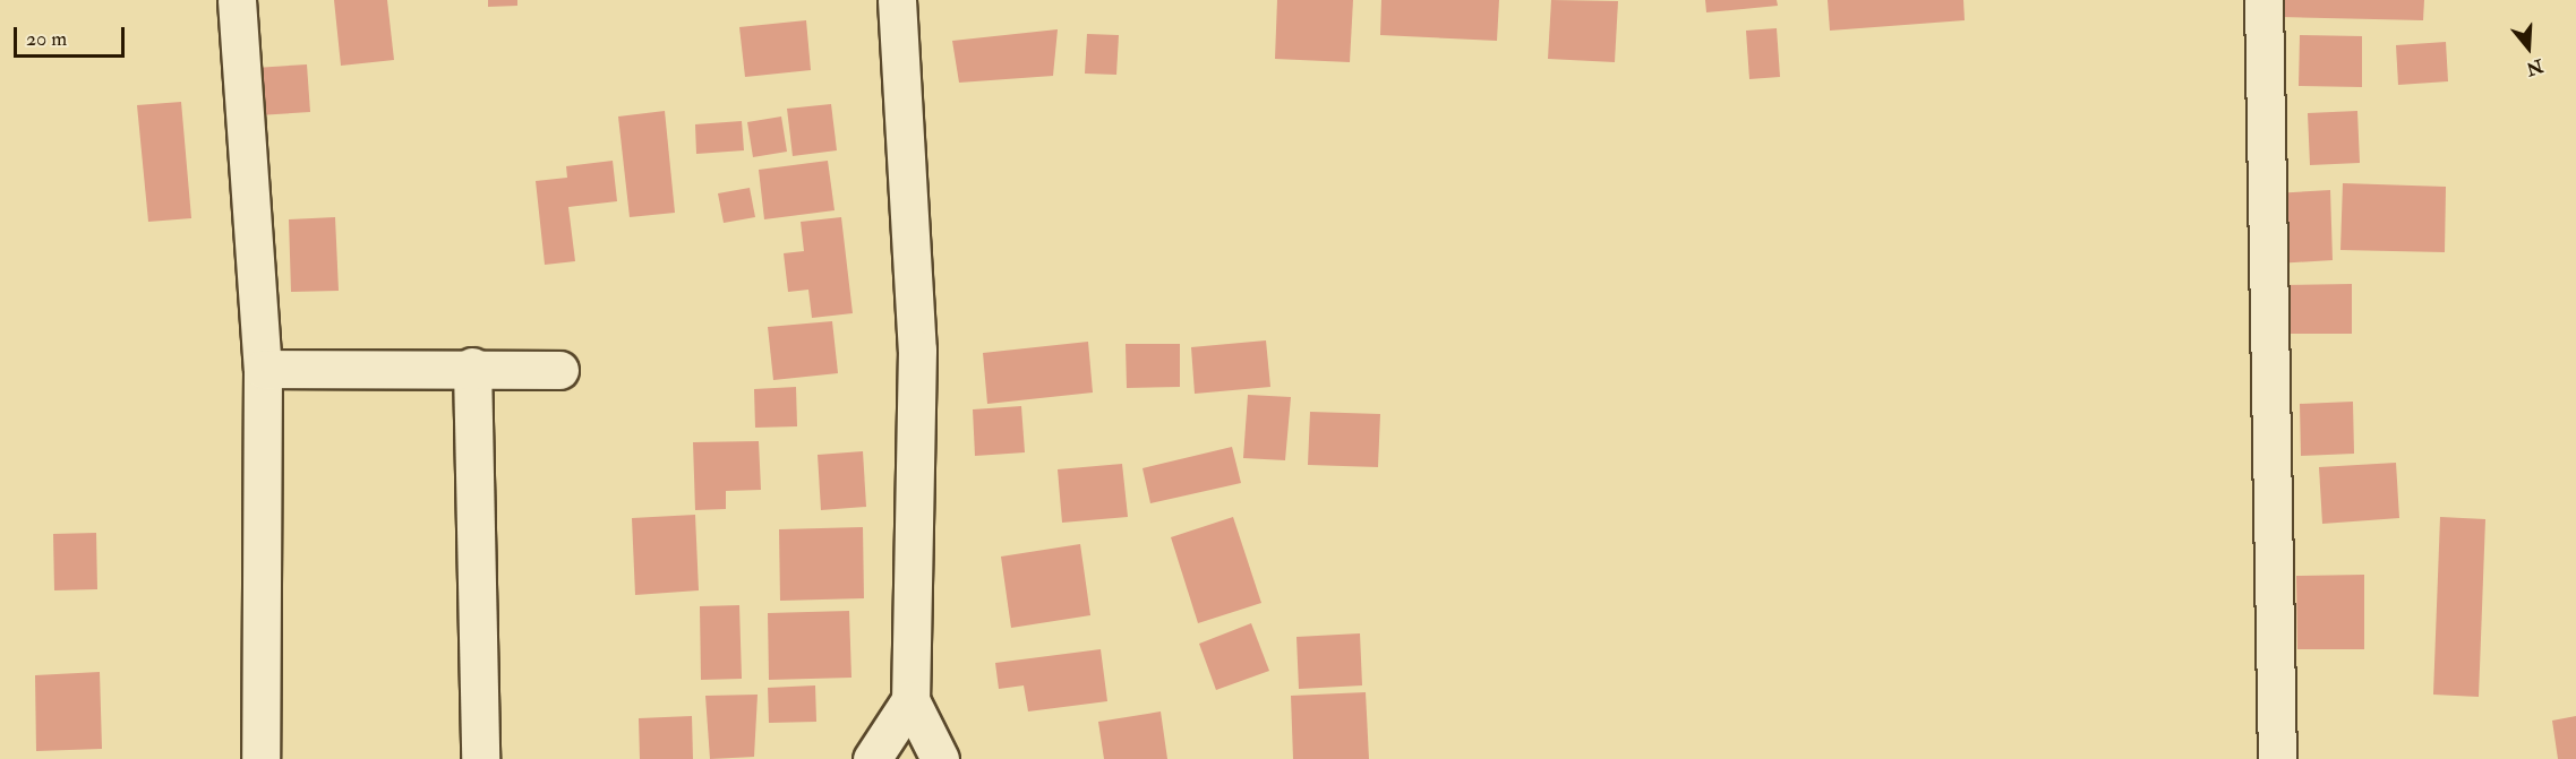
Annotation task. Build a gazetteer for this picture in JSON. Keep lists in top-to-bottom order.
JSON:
{
  "scale_bar": "20 m",
  "north": "bottom"
}
